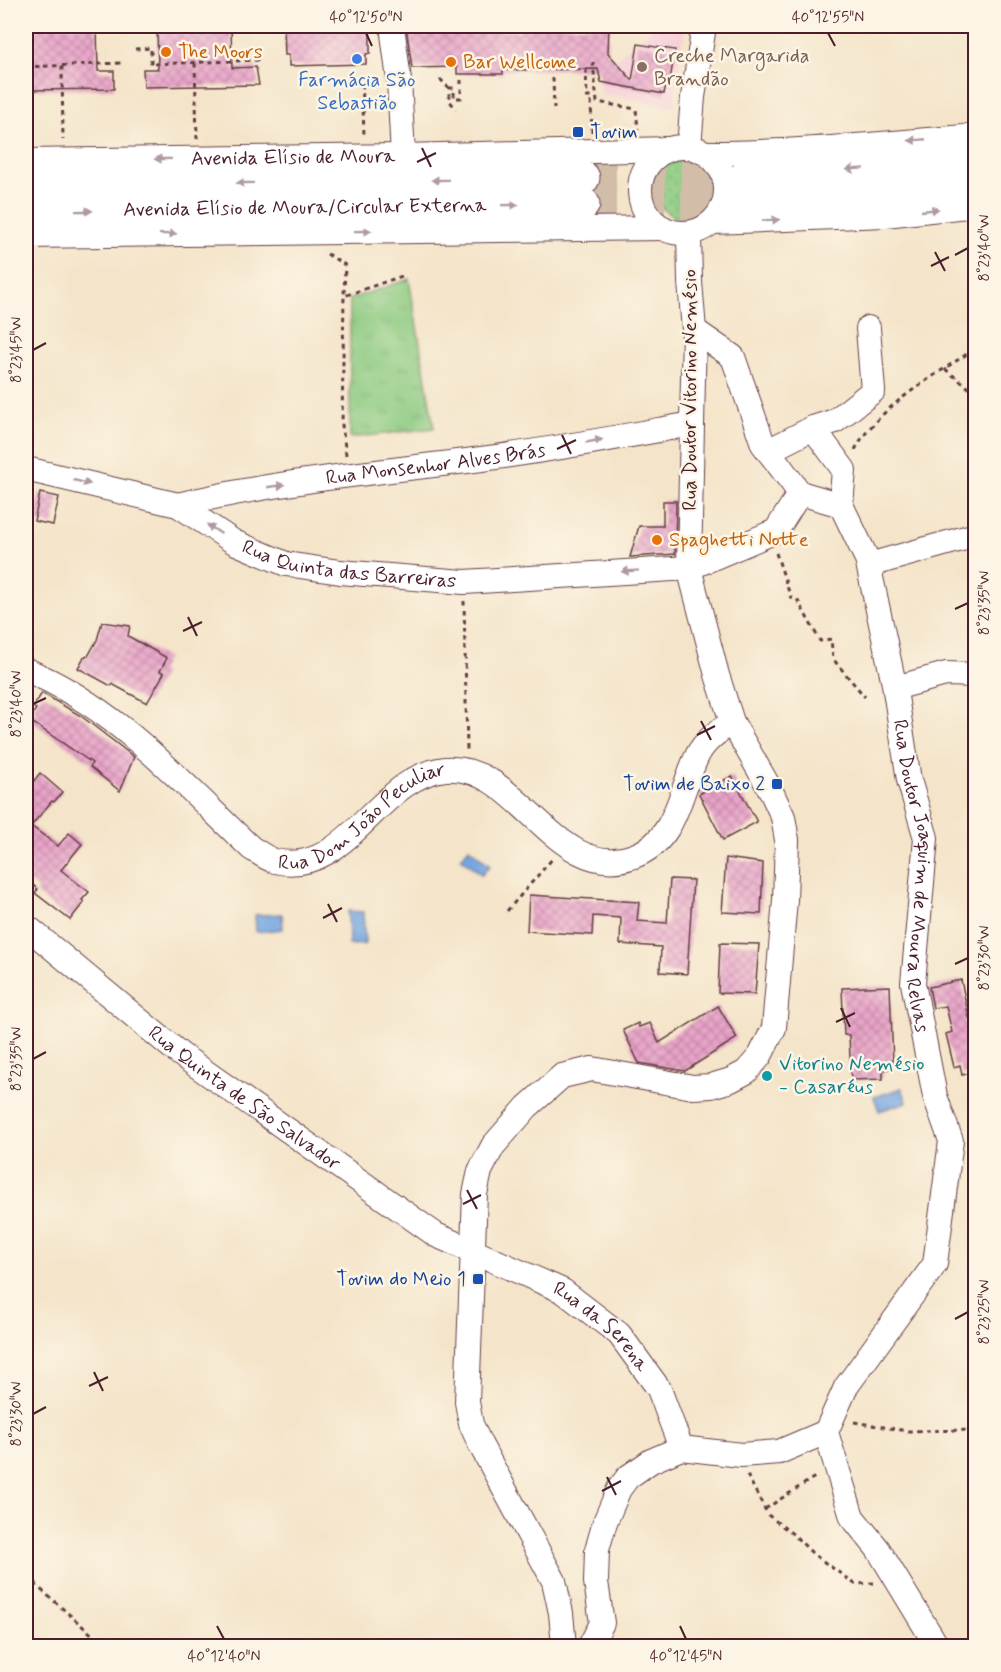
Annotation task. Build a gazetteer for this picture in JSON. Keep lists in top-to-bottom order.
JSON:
{
  "streets": {
    "highway": ["Avenida Elísio de Moura/Circular Externa"],
    "street": [
      "Avenida Elísio de Moura",
      "Rua Doutor Vitorino Nemésio",
      "Rua Monsenhor Alves Brás",
      "Rua Quinta das Barreiras",
      "Rua Dom João Peculiar",
      "Rua Doutor Joaquim de Moura Relvas",
      "Rua Quinta de São Salvador",
      "Rua da Serena"
    ]
  },
  "crossings": [
    ["Avenida Elísio de Moura", "Rua Doutor Vitorino Nemésio"],
    ["Rua Doutor Vitorino Nemésio", "Rua Monsenhor Alves Brás"],
    ["Rua Doutor Vitorino Nemésio", "Rua Quinta das Barreiras"],
    ["Rua Doutor Vitorino Nemésio", "Rua Dom João Peculiar"],
    ["Rua Doutor Vitorino Nemésio", "Rua Quinta de São Salvador"],
    ["Rua Doutor Vitorino Nemésio", "Rua da Serena"],
    ["Rua Monsenhor Alves Brás", "Rua Quinta das Barreiras"],
    ["Rua Quinta de São Salvador", "Rua da Serena"]
  ],
  "one_way": ["Rua Monsenhor Alves Brás"],
  "places": {
    "other": [
      "The Moors",
      "Farmácia São Sebastião",
      "Bar Wellcome",
      "Creche Margarida Brandão",
      "Spaghetti Notte",
      "Vitorino Nemésio - Casaréus"
    ],
    "transit": ["Tovim", "Tovim de Baixo 2", "Tovim do Meio 1"]
  },
  "coordinates": [
    "40°12'50\"N",
    "40°12'55\"N",
    "8°23'40\"W",
    "8°23'45\"W",
    "8°23'35\"W",
    "8°23'30\"W",
    "8°23'25\"W",
    "40°12'40\"N",
    "40°12'45\"N"
  ]
}
